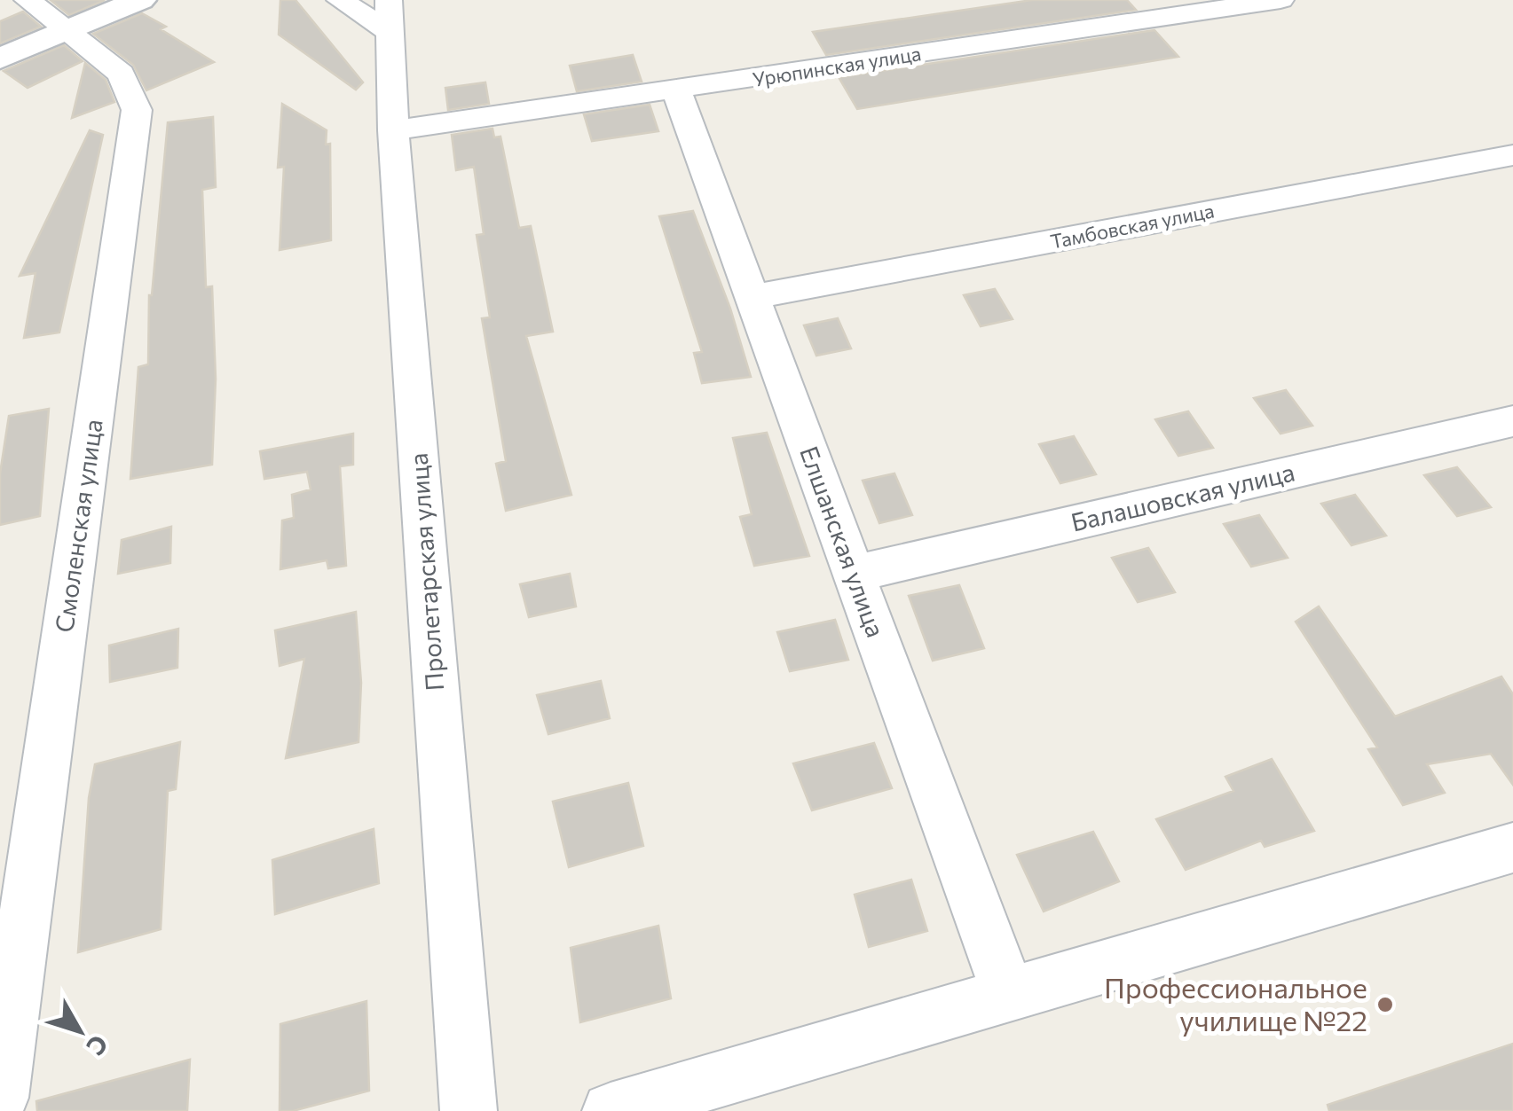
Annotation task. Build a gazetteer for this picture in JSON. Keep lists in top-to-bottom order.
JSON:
{
  "streets": {
    "street": [
      "Урюпинская улица",
      "Тамбовская улица",
      "Балашовская улица",
      "Смоленская улица",
      "Елшанская улица",
      "Пролетарская улица"
    ]
  },
  "crossings": [
    ["Урюпинская улица", "Елшанская улица"],
    ["Урюпинская улица", "Пролетарская улица"],
    ["Тамбовская улица", "Елшанская улица"],
    ["Балашовская улица", "Елшанская улица"]
  ],
  "places": ["Профессиональное училище №22"],
  "north": "bottom right"
}
